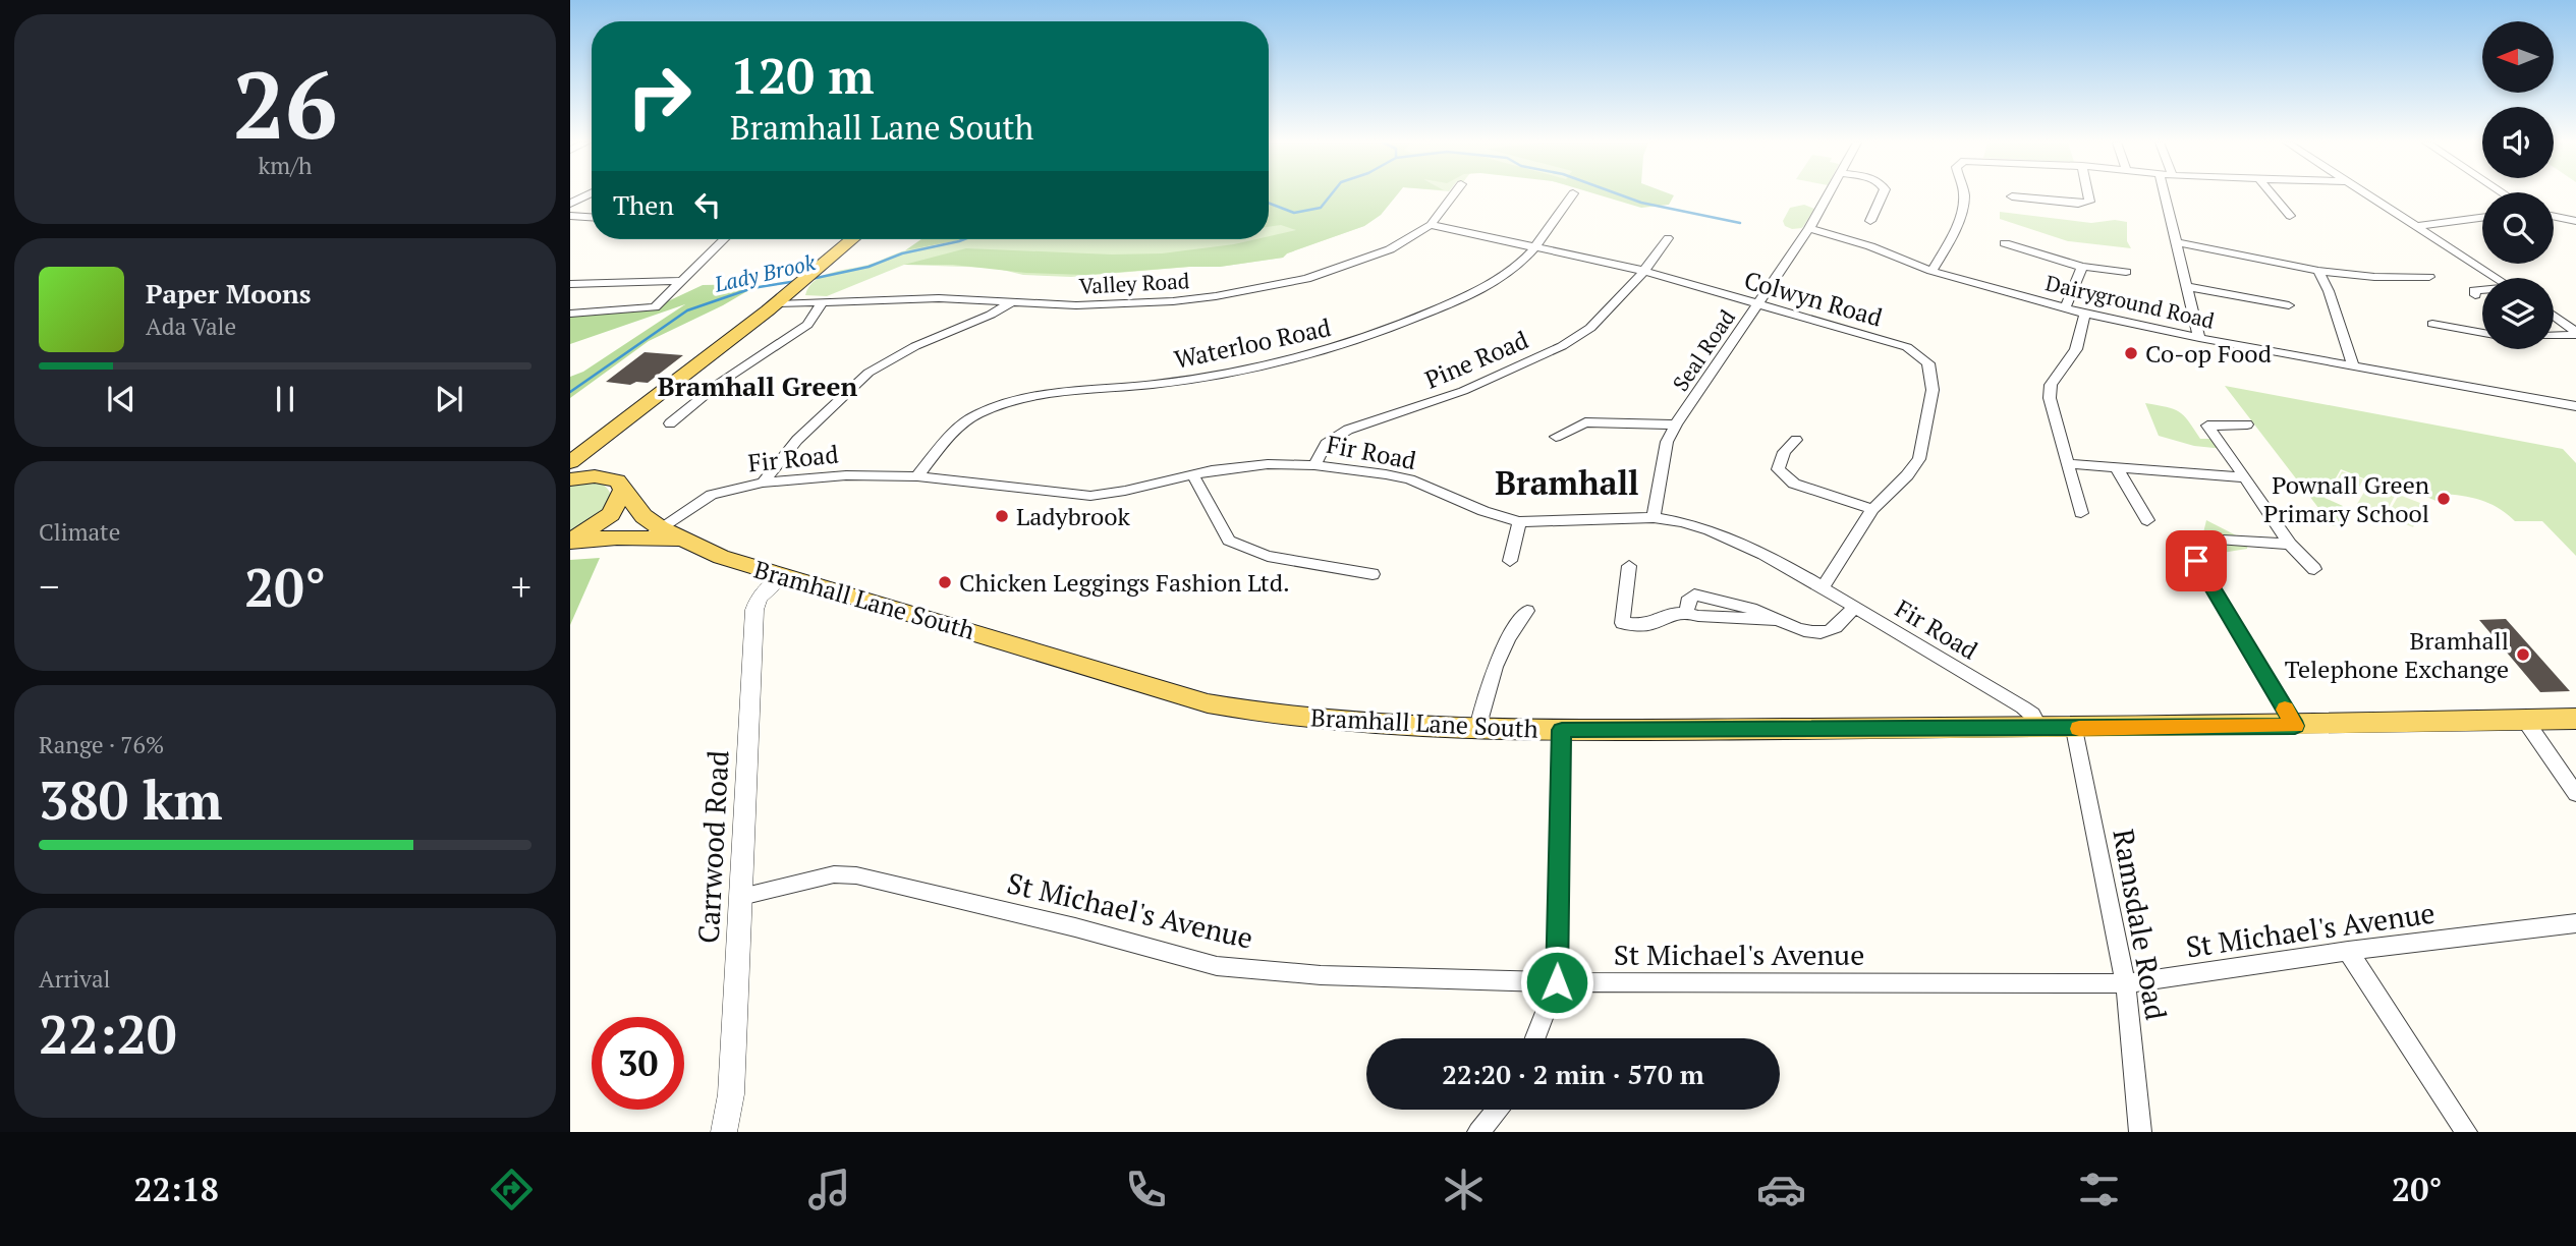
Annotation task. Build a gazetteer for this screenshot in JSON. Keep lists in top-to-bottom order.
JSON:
{
  "streets": {
    "main road": ["Bramhall Lane South"],
    "street": [
      "Valley Road",
      "Colwyn Road",
      "Dairyground Road",
      "Waterloo Road",
      "Seal Road",
      "Pine Road",
      "Fir Road",
      "Carrwood Road",
      "St Michael's Avenue",
      "Ramsdale Road"
    ]
  },
  "crossings": [
    ["Valley Road", "Colwyn Road"],
    ["Colwyn Road", "Waterloo Road"],
    ["Colwyn Road", "Seal Road"],
    ["Colwyn Road", "Pine Road"],
    ["Colwyn Road", "Fir Road"],
    ["Dairyground Road", "Seal Road"],
    ["Waterloo Road", "Fir Road"],
    ["Seal Road", "Fir Road"],
    ["Pine Road", "Fir Road"],
    ["Fir Road", "Bramhall Lane South"],
    ["Bramhall Lane South", "Carrwood Road"],
    ["Bramhall Lane South", "Ramsdale Road"],
    ["Carrwood Road", "St Michael's Avenue"],
    ["St Michael's Avenue", "Ramsdale Road"]
  ],
  "districts": ["Bramhall Green", "Bramhall"],
  "water": ["Lady Brook"],
  "places": [
    "Co-op Food",
    "Pownall Green Primary School",
    "Ladybrook",
    "Chicken Leggings Fashion Ltd.",
    "Bramhall Telephone Exchange"
  ],
  "north": "left",
  "page": {
    "tile": [
      ["26", "km/h"],
      "Climate",
      ["Range · 76%", "380 km"],
      ["Arrival", "22:20"]
    ],
    "turn": ["120 m", "Bramhall Lane South"],
    "then": "Then",
    "song": ["Paper Moons", "Ada Vale"],
    "heat": ["−", "20°", "+"],
    "limit": "30",
    "trip": "22:20 · 2 min · 570 m",
    "tabs": ["22:18", "20°"]
  }
}
